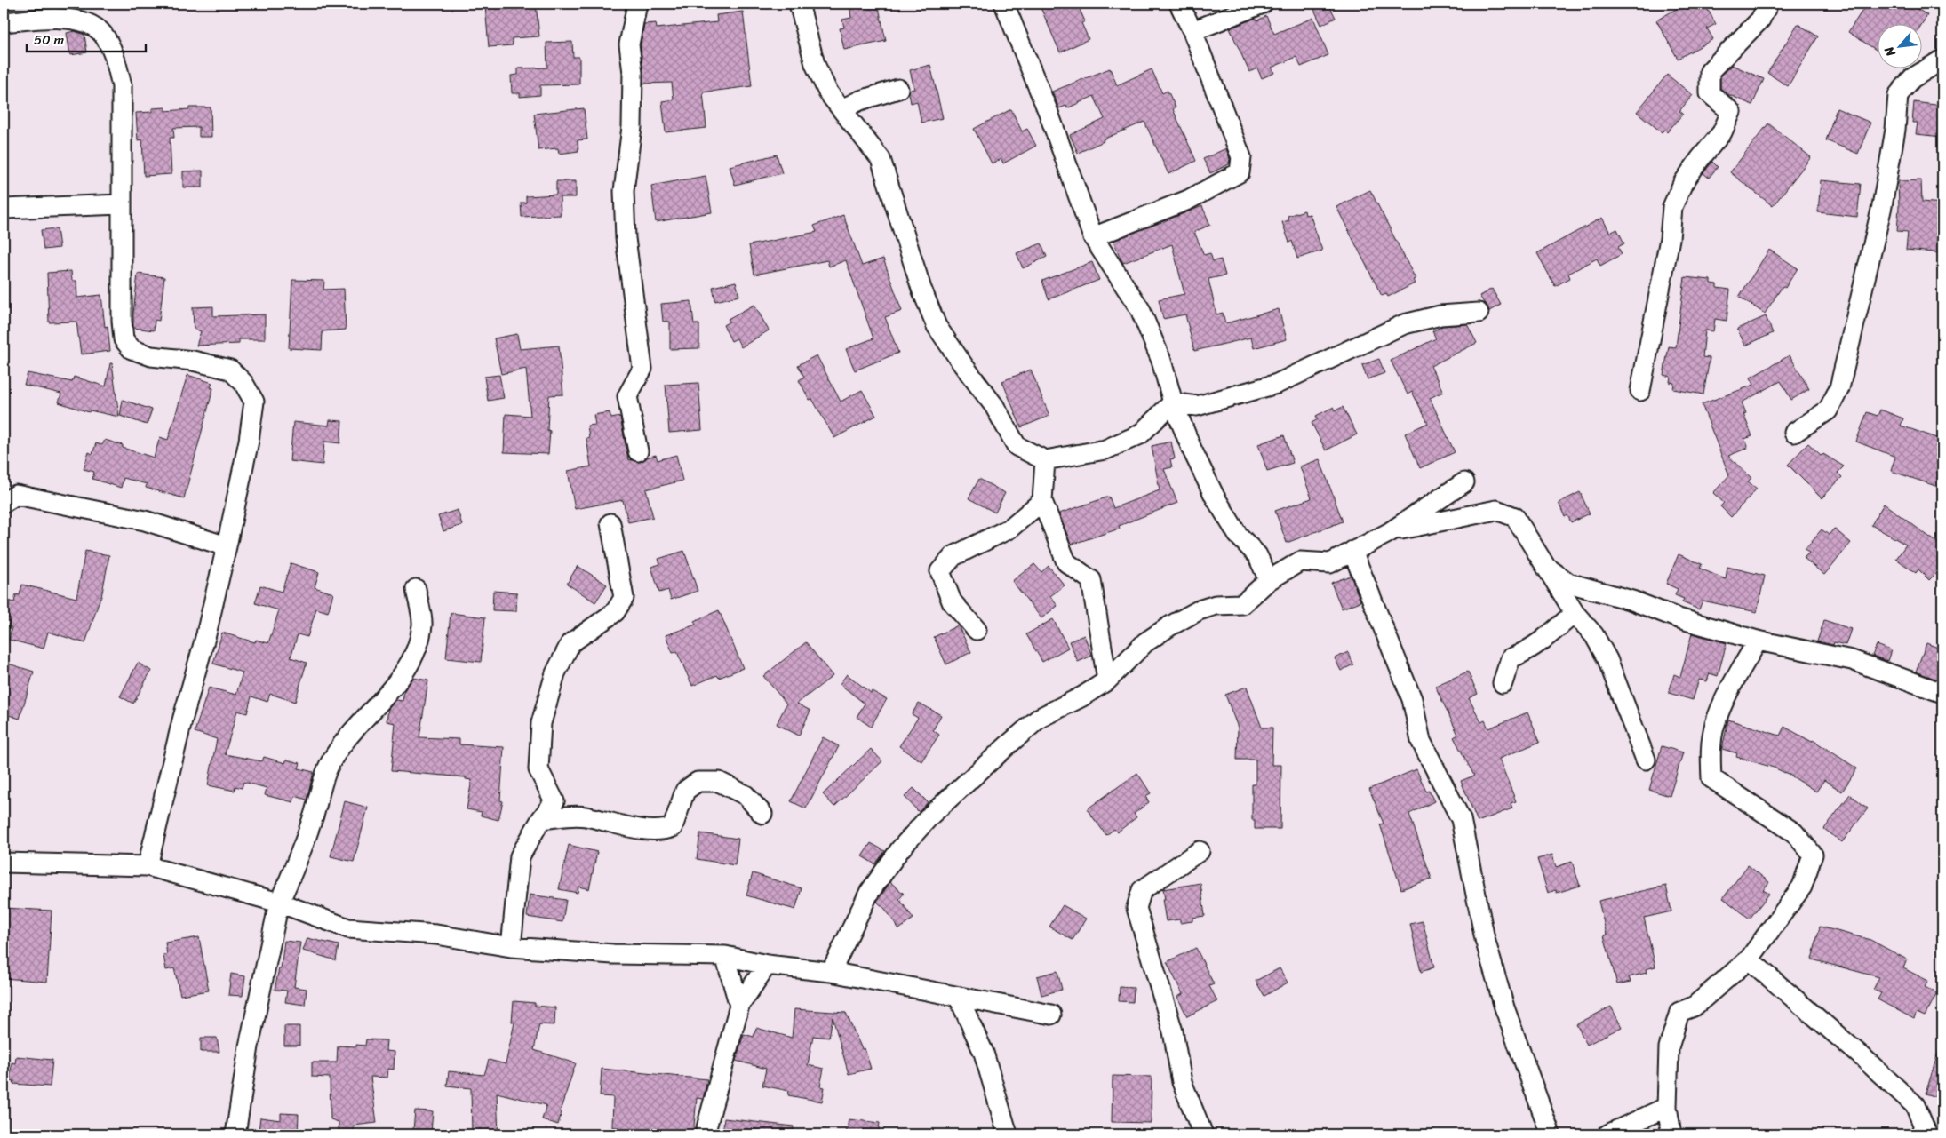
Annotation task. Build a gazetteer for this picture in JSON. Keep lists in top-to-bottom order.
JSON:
{
  "scale_bar": "50 m",
  "north": "bottom left"
}
